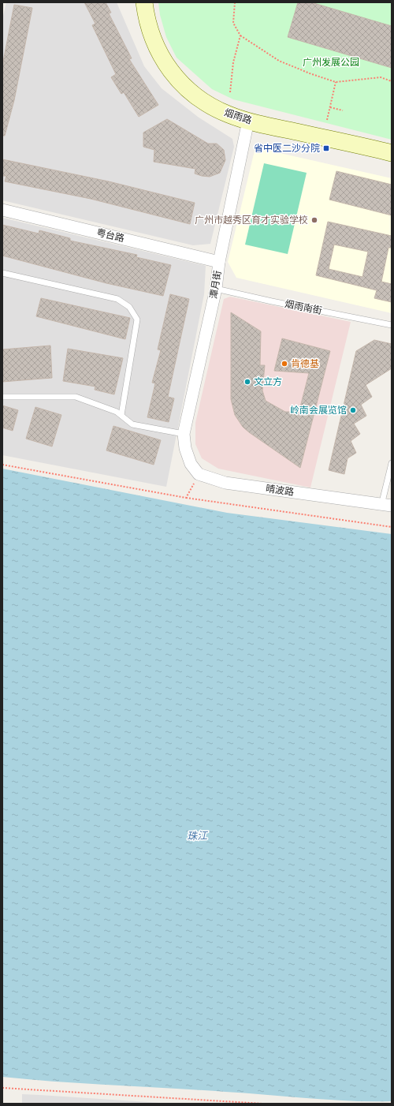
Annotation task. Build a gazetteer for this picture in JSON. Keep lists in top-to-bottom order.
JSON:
{
  "streets": {
    "main road": ["烟雨路"],
    "street": ["粤台路", "潭月街", "晴波路"],
    "lane": ["烟雨南街"]
  },
  "crossings": [
    ["烟雨路", "潭月街"],
    ["粤台路", "潭月街"],
    ["潭月街", "烟雨南街"],
    ["潭月街", "晴波路"]
  ],
  "water": ["珠江"],
  "parks": ["广州发展公园"],
  "places": {
    "transit": ["省中医二沙分院"],
    "other": [
      "广州市越秀区育才实验学校",
      "肯德基",
      "文立方",
      "岭南会展览馆"
    ]
  }
}
